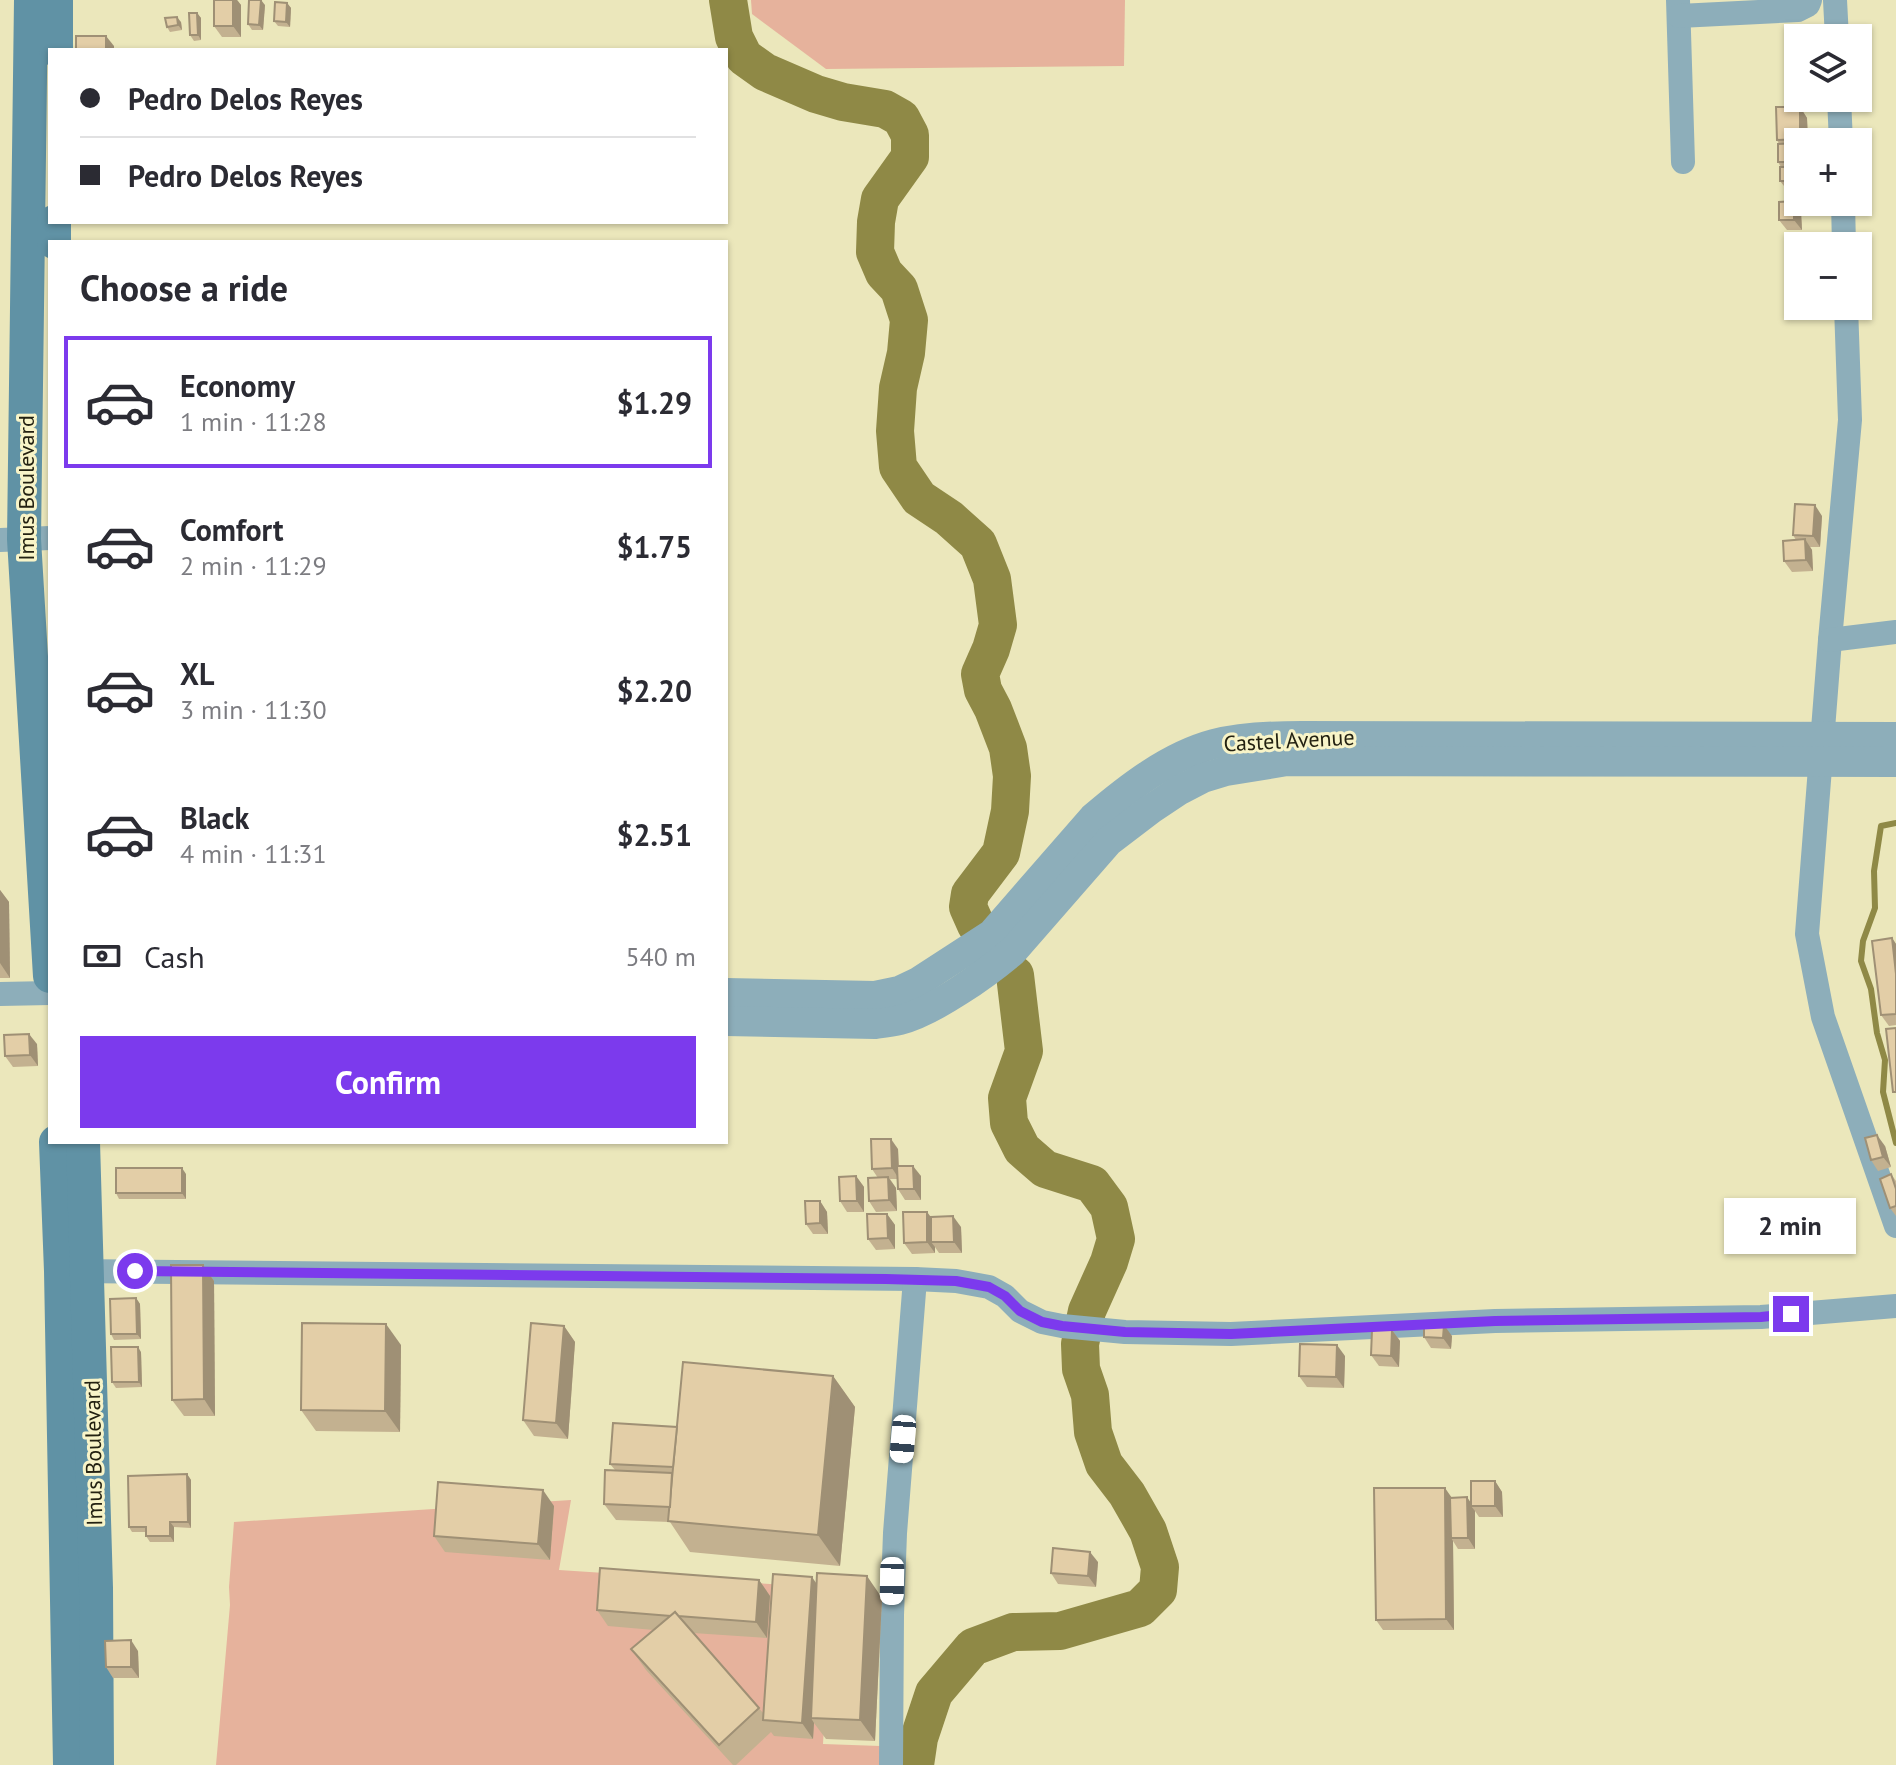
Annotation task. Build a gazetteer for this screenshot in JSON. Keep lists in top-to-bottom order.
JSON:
{
  "streets": {
    "main road": ["Imus Boulevard"],
    "street": ["Castel Avenue"]
  },
  "page": {
    "map_buttons": ["+", "−"],
    "banner": ["Pedro Delos Reyes", "Pedro Delos Reyes"],
    "heading": "Choose a ride",
    "list": [
      {
        "name": "Economy",
        "note": "1 min · 11:28",
        "value": "$1.29"
      },
      {
        "name": "Comfort",
        "note": "2 min · 11:29",
        "value": "$1.75"
      },
      {
        "name": "XL",
        "note": "3 min · 11:30",
        "value": "$2.20"
      },
      {
        "name": "Black",
        "note": "4 min · 11:31",
        "value": "$2.51"
      }
    ],
    "pay": ["Cash", "540 m"],
    "buttons": "Confirm",
    "bubble": "2 min"
  }
}
